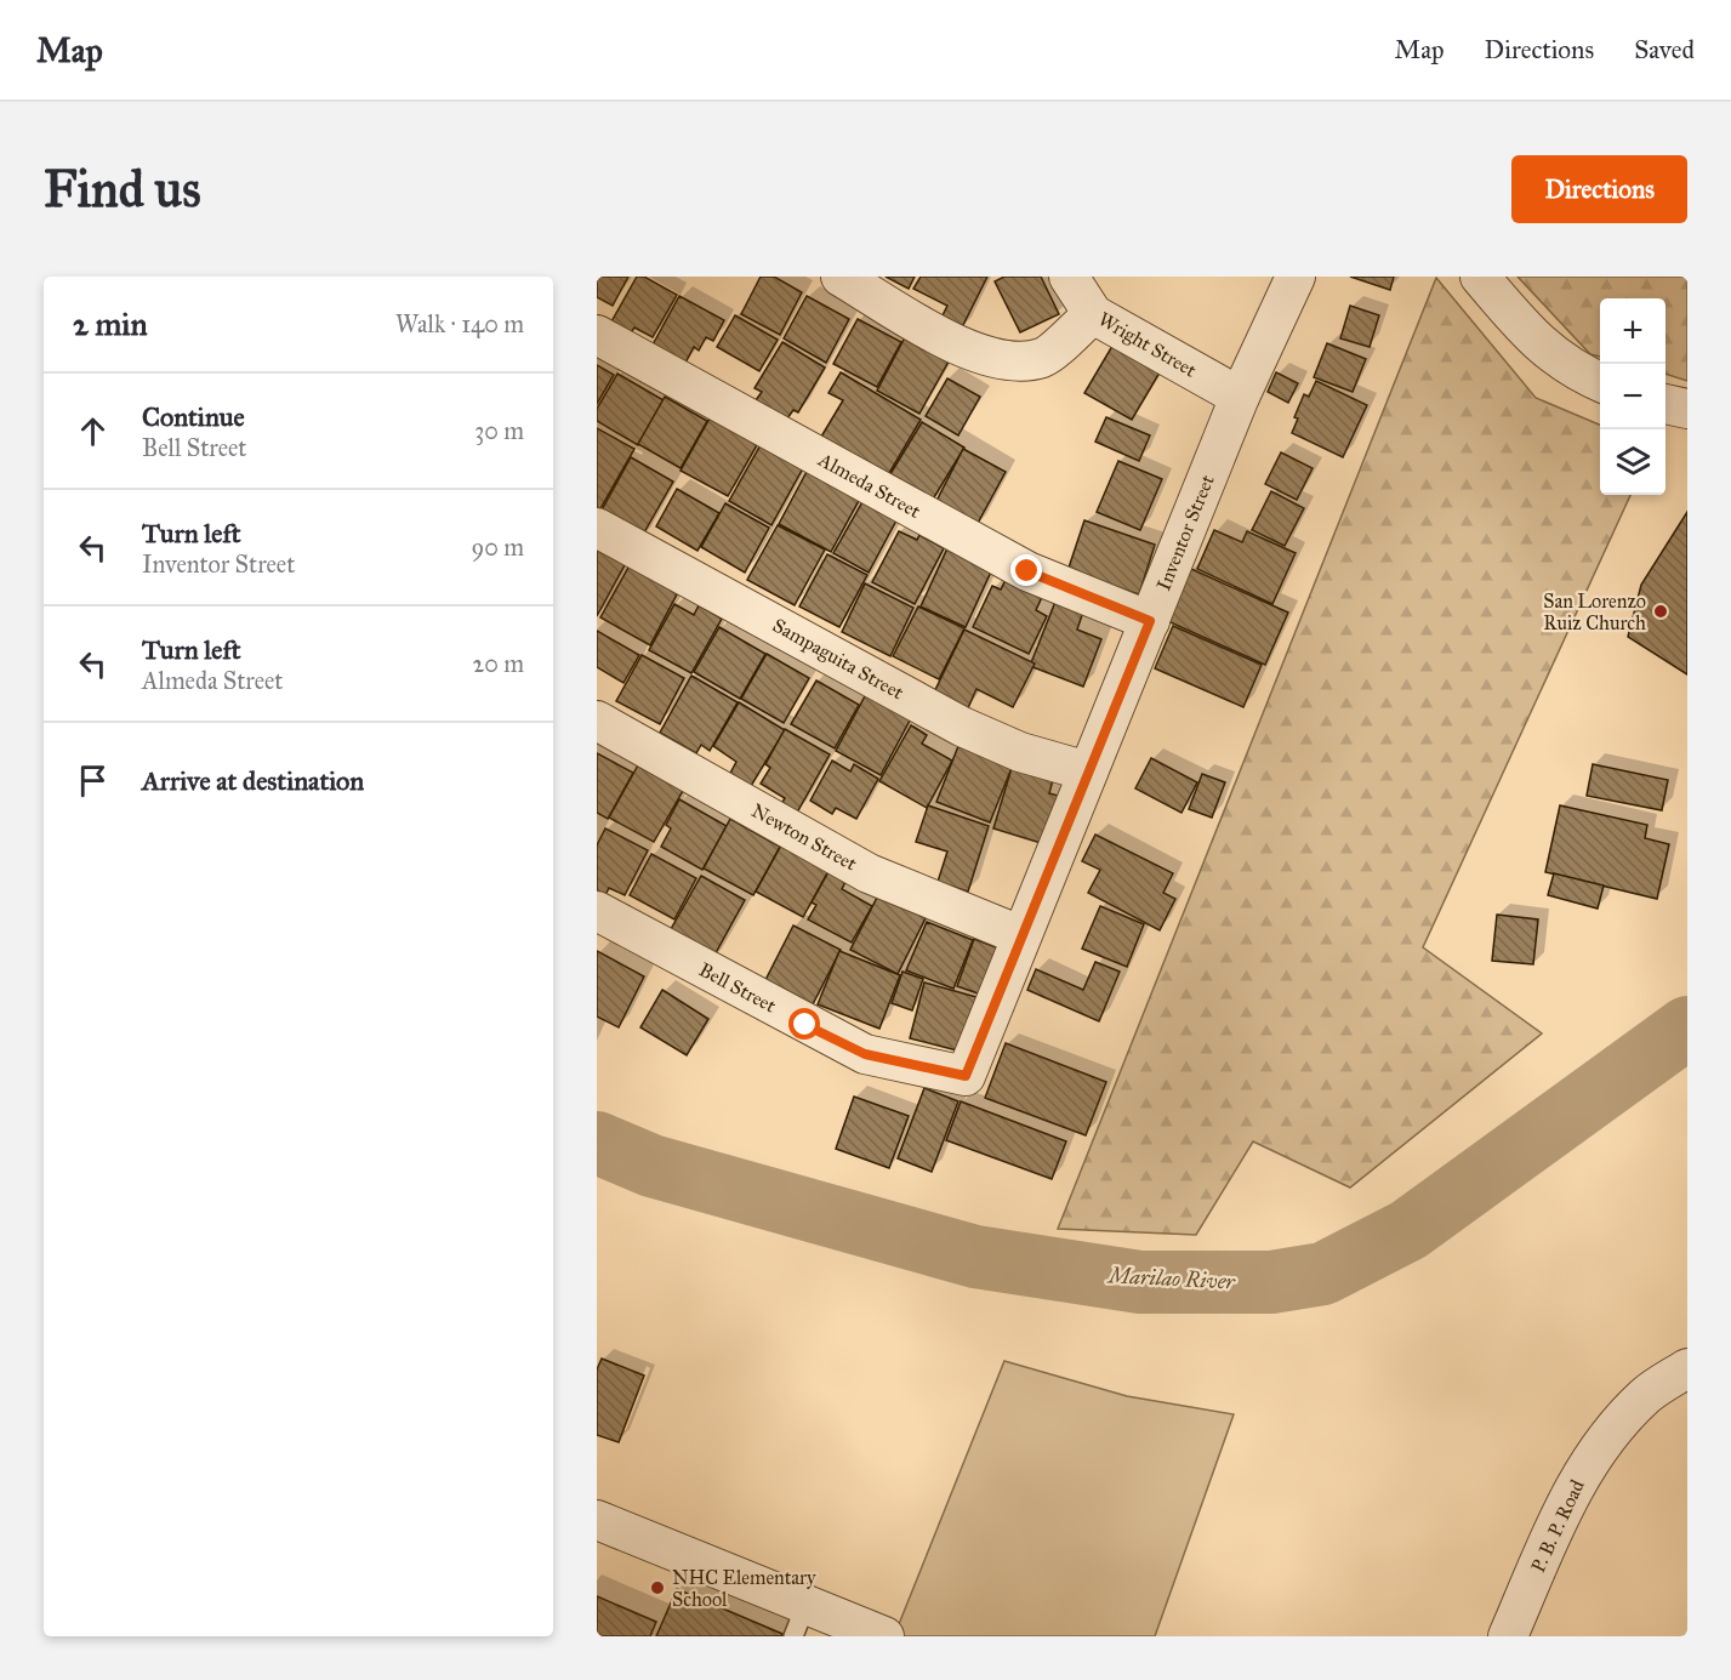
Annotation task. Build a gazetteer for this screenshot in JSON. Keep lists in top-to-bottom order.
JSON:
{
  "streets": {
    "street": [
      "Wright Street",
      "Almeda Street",
      "Inventor Street",
      "Sampaguita Street",
      "Newton Street",
      "Bell Street",
      "P. B. P. Road"
    ]
  },
  "crossings": [
    ["Wright Street", "Inventor Street"],
    ["Almeda Street", "Inventor Street"],
    ["Inventor Street", "Sampaguita Street"],
    ["Inventor Street", "Newton Street"],
    ["Inventor Street", "Bell Street"]
  ],
  "water": ["Marilao River"],
  "places": ["San Lorenzo Ruiz Church", "NHC Elementary School"],
  "page": {
    "header": "Map",
    "nav": ["Map", "Directions", "Saved"],
    "buttons": "Directions",
    "title": "Find us",
    "heading": ["2 min", "Walk · 140 m"],
    "map_buttons": ["+", "−"],
    "list": [
      ["Continue", "Bell Street", "30 m"],
      ["Turn left", "Inventor Street", "90 m"],
      ["Turn left", "Almeda Street", "20 m"],
      "Arrive at destination"
    ]
  }
}
